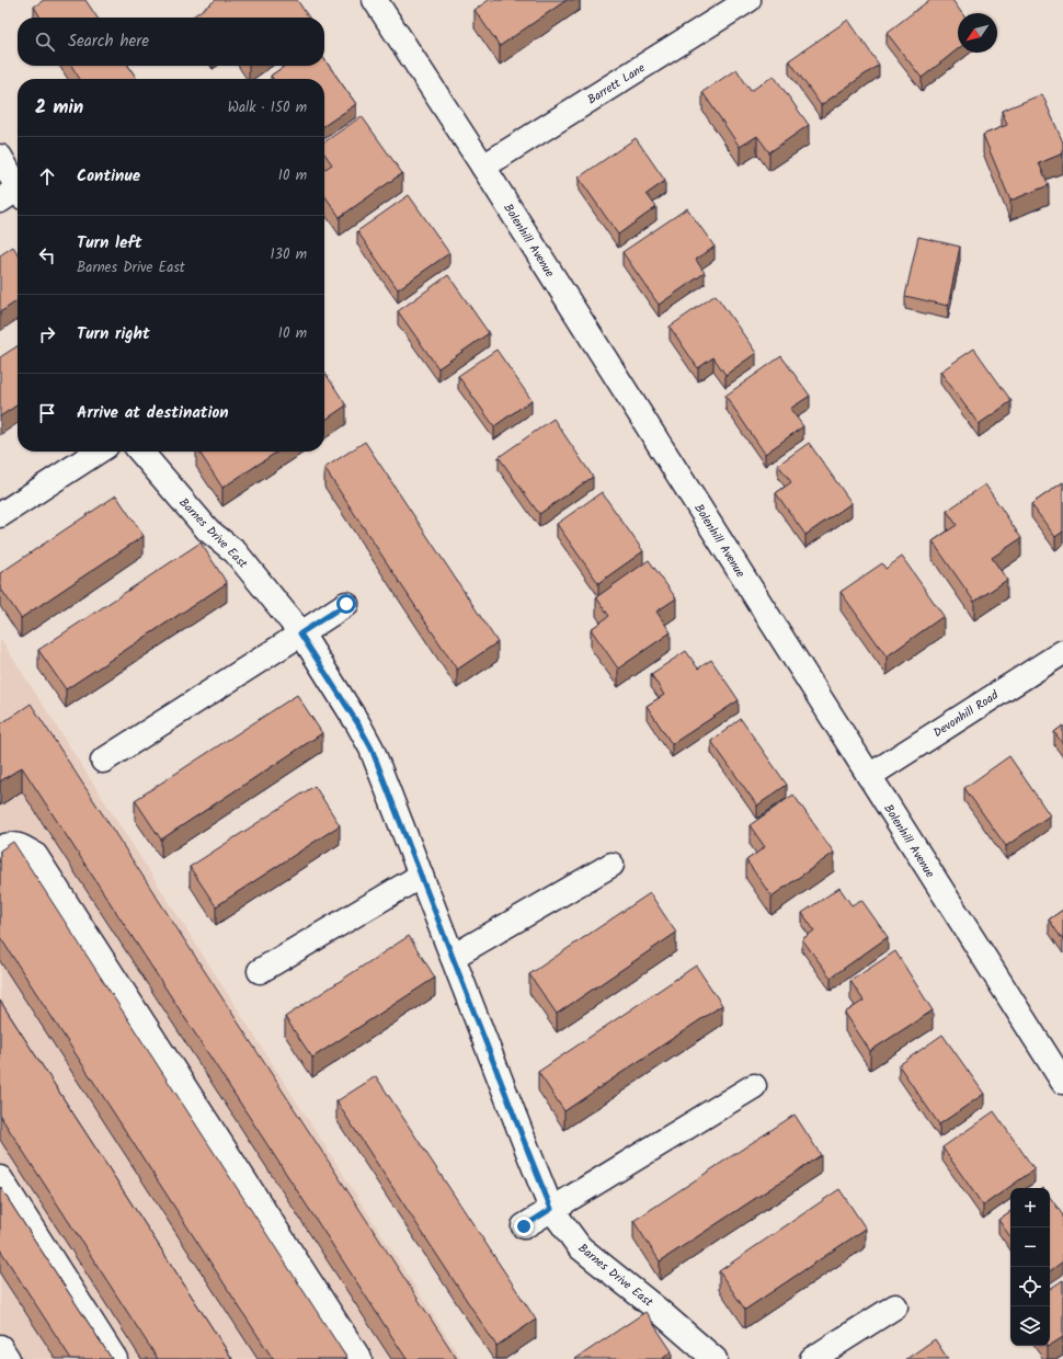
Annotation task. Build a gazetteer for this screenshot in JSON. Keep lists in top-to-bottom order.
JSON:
{
  "streets": {
    "street": [
      "Barrett Lane",
      "Bolenhill Avenue",
      "Barnes Drive East",
      "Devonhill Road"
    ]
  },
  "crossings": [
    ["Barrett Lane", "Bolenhill Avenue"],
    ["Bolenhill Avenue", "Devonhill Road"]
  ],
  "north": "bottom left",
  "page": {
    "search": "Search here",
    "heading": ["2 min", "Walk · 150 m"],
    "list": [
      ["Continue", "10 m"],
      ["Turn left", "Barnes Drive East", "130 m"],
      ["Turn right", "10 m"],
      "Arrive at destination"
    ],
    "map_buttons": ["+", "−"]
  }
}
